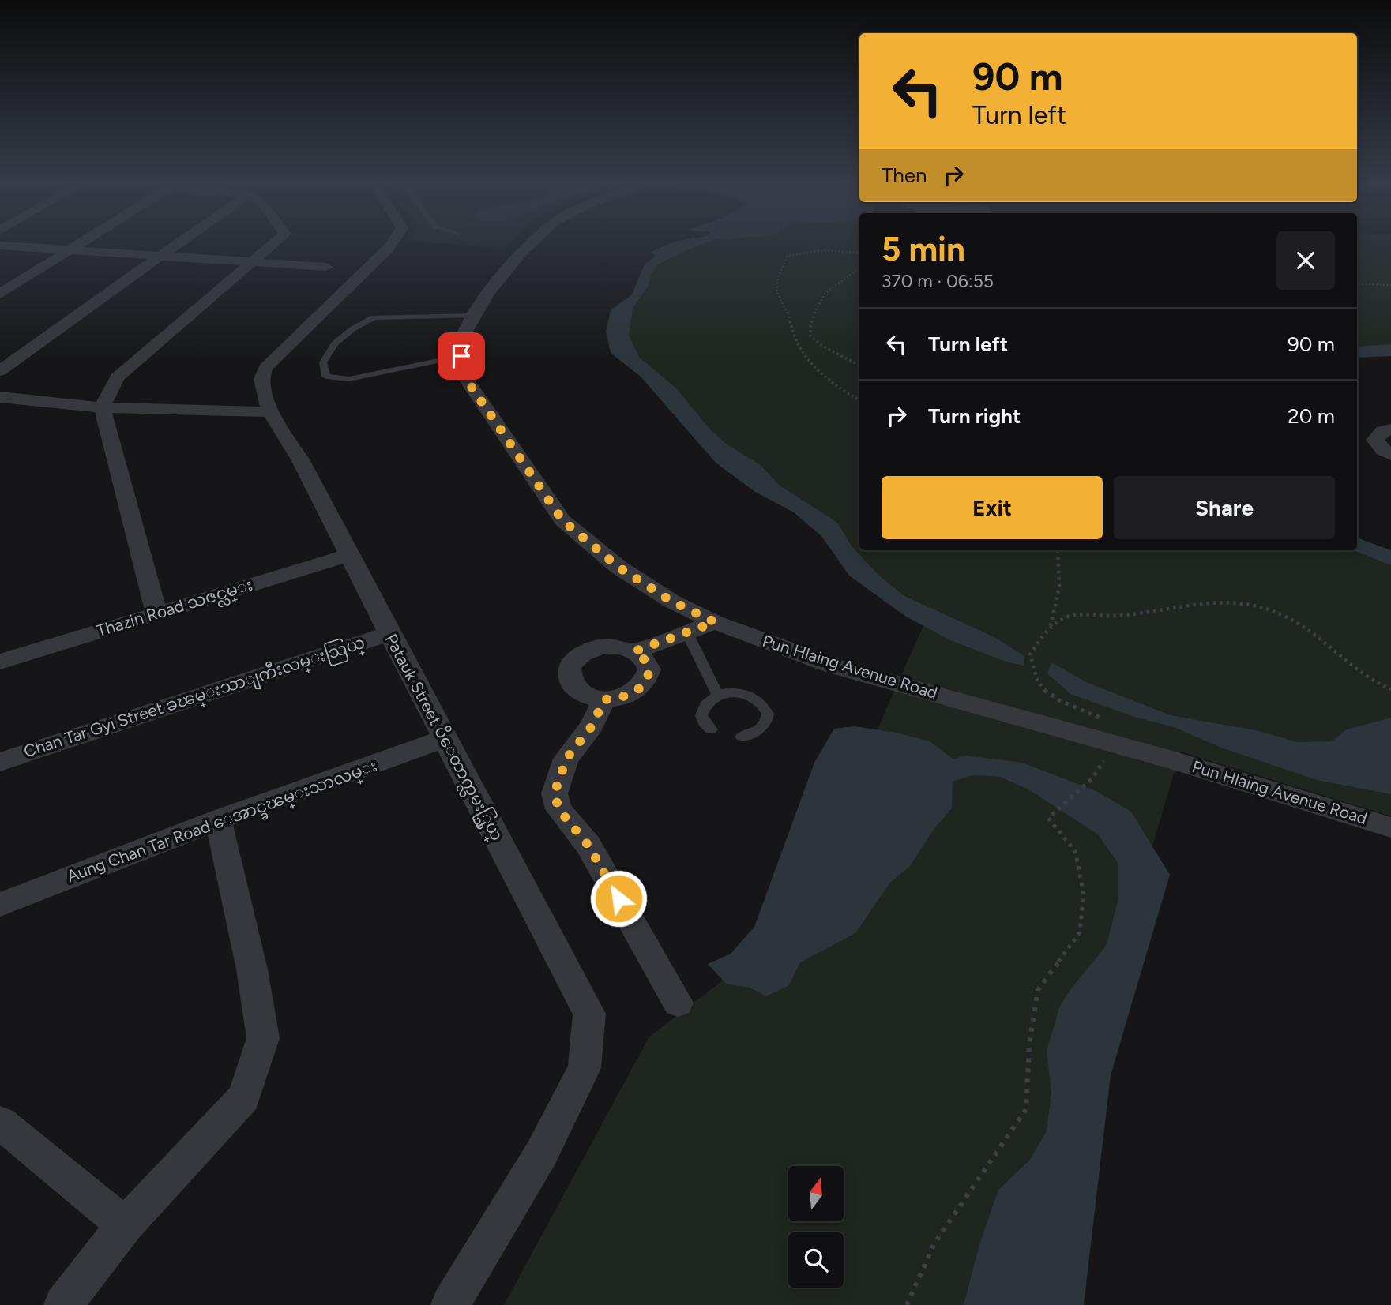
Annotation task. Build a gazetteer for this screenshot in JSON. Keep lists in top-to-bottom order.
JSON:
{
  "streets": {
    "street": [
      "Thazin Road သဇင္လမ္း",
      "Pun Hlaing Avenue Road",
      "Chan Tar Gyi Street ခၽမ္းသာျကီးလမ္းသြယ္",
      "Patauk Street ပိေတာက္လမး္သြယ္",
      "Aung Chan Tar Road ေအာင္ခၽမ္းသာလမ္း"
    ]
  },
  "crossings": [
    ["Thazin Road သဇင္လမ္း", "Patauk Street ပိေတာက္လမး္သြယ္"],
    ["Chan Tar Gyi Street ခၽမ္းသာျကီးလမ္းသြယ္", "Patauk Street ပိေတာက္လမး္သြယ္"],
    ["Patauk Street ပိေတာက္လမး္သြယ္", "Aung Chan Tar Road ေအာင္ခၽမ္းသာလမ္း"]
  ],
  "north": "top",
  "page": {
    "turn": ["90 m", "Turn left"],
    "then": "Then",
    "heading": ["5 min", "370 m · 06:55"],
    "list": [
      {
        "name": "Turn left",
        "value": "90 m"
      },
      {
        "name": "Turn right",
        "value": "20 m"
      }
    ],
    "buttons": ["Exit", "Share"]
  }
}
